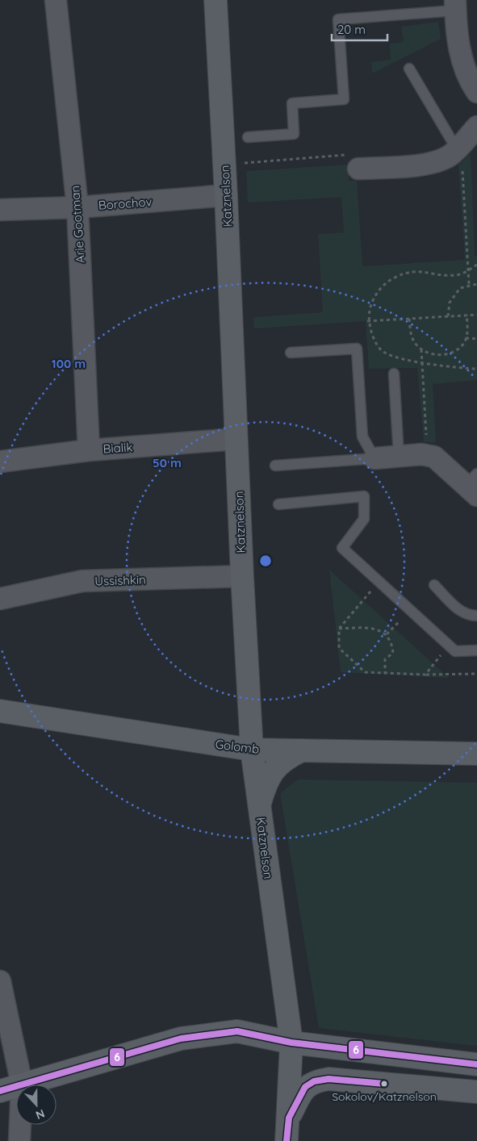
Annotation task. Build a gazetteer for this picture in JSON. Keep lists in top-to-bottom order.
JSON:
{
  "streets": {
    "street": [
      "Katznelson",
      "Borochov",
      "Arie Gootman",
      "Bialik",
      "Ussishkin",
      "Golomb"
    ]
  },
  "crossings": [
    ["Katznelson", "Borochov"],
    ["Katznelson", "Bialik"],
    ["Katznelson", "Ussishkin"],
    ["Katznelson", "Golomb"],
    ["Borochov", "Arie Gootman"],
    ["Arie Gootman", "Bialik"]
  ],
  "places": ["Sokolov/Katznelson"],
  "lines": ["transit line 6"],
  "scale_bar": "20 m",
  "north": "bottom",
  "rings": ["100 m", "50 m"]
}
